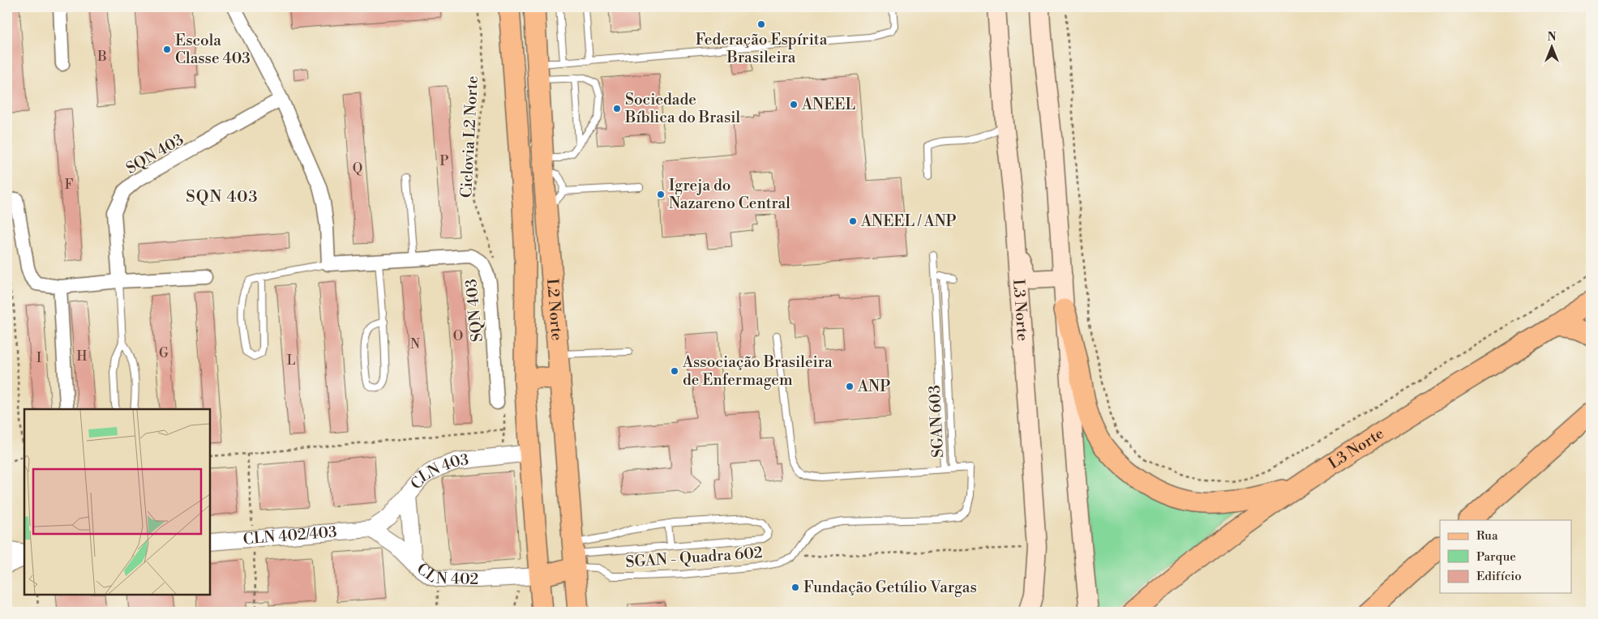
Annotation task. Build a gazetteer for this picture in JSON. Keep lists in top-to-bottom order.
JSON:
{
  "streets": {
    "main road": ["L2 Norte", "L3 Norte"],
    "street": [
      "SQN 403",
      "CLN 403",
      "CLN 402/403",
      "CLN 402"
    ],
    "lane": ["SGAN 603", "SGAN - Quadra 602"],
    "path": ["Ciclovia L2 Norte"]
  },
  "crossings": [
    ["L2 Norte", "CLN 403"],
    ["L2 Norte", "SGAN - Quadra 602"],
    ["L2 Norte", "CLN 402"],
    ["CLN 403", "CLN 402/403"],
    ["CLN 403", "CLN 402"],
    ["CLN 402/403", "CLN 402"]
  ],
  "districts": ["SQN 403"],
  "places": [
    "Federação Espírita Brasileira",
    "Escola Classe 403",
    "ANEEL",
    "Sociedade Bíblica do Brasil",
    "Igreja do Nazareno Central",
    "ANEEL / ANP",
    "Associação Brasileira de Enfermagem",
    "ANP",
    "Fundação Getúlio Vargas"
  ],
  "house_numbers": [
    "B",
    "P",
    "Q",
    "F",
    "O",
    "N",
    "G",
    "H",
    "I",
    "L"
  ],
  "legend": ["Rua", "Parque", "Edifício"],
  "north": "top"
}
